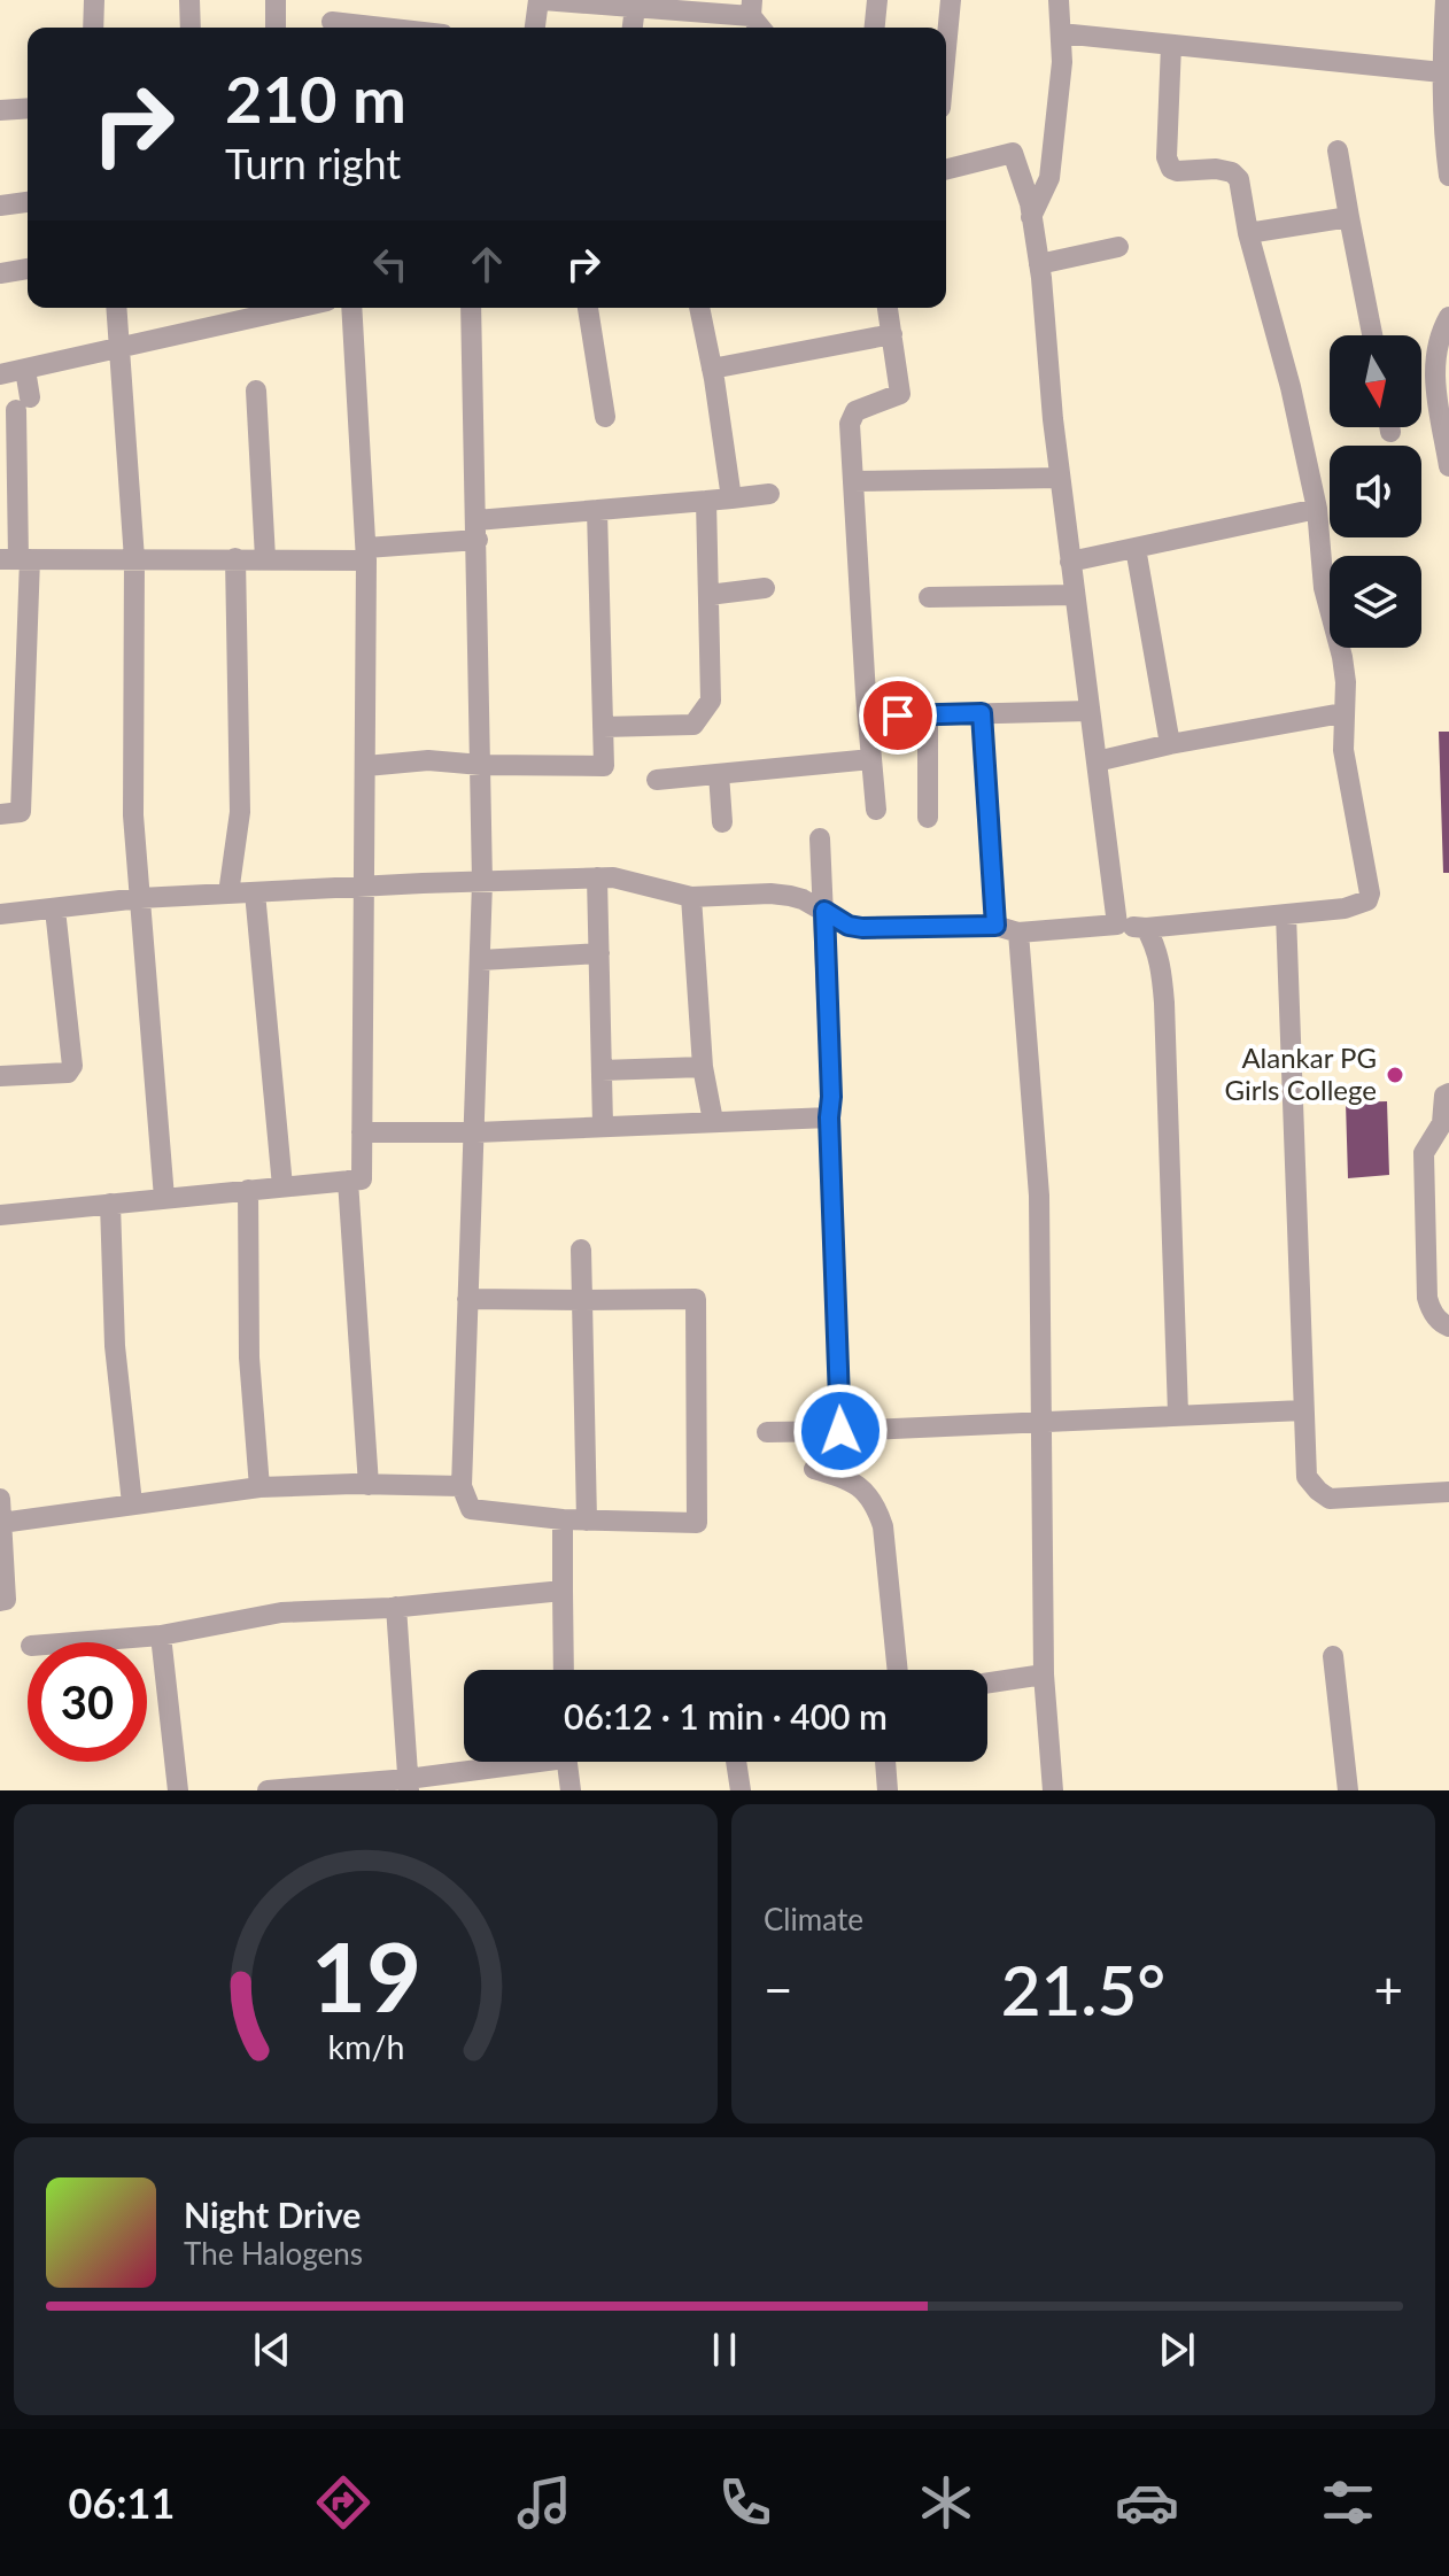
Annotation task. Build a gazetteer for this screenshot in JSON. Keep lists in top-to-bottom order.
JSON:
{
  "places": ["Alankar PG Girls College"],
  "north": "bottom",
  "page": {
    "turn": ["210 m", "Turn right"],
    "limit": "30",
    "trip": "06:12 · 1 min · 400 m",
    "tile": "Climate",
    "heat": ["−", "21.5°", "+"],
    "song": ["Night Drive", "The Halogens"],
    "tabs": "06:11",
    "gauge": ["19", "km/h"]
  }
}
